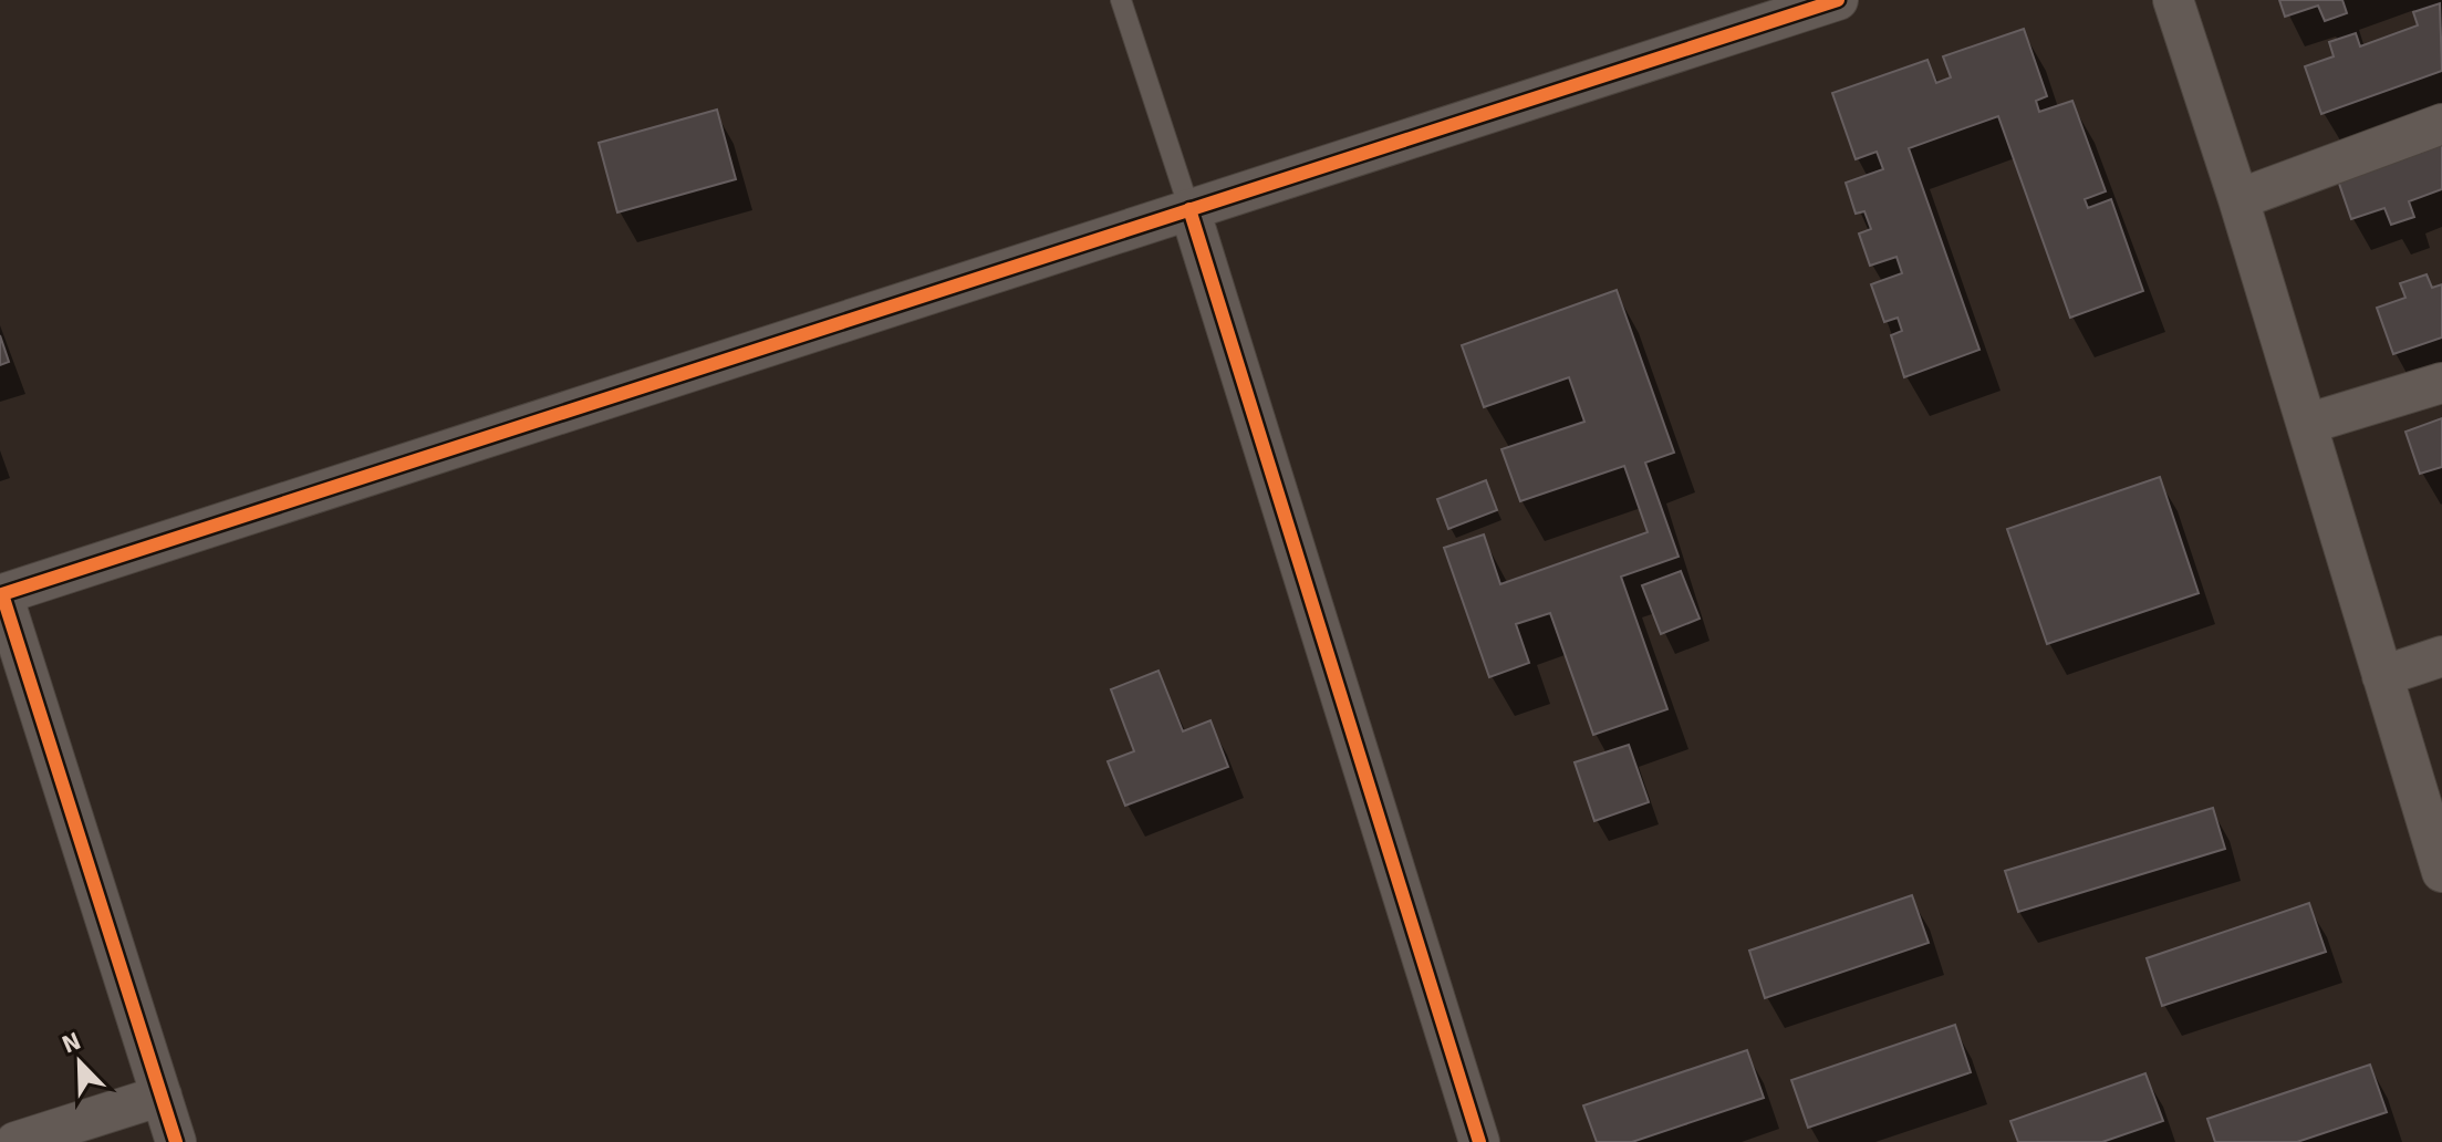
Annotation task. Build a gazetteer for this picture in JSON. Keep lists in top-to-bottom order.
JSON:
{
  "north": "top left"
}
